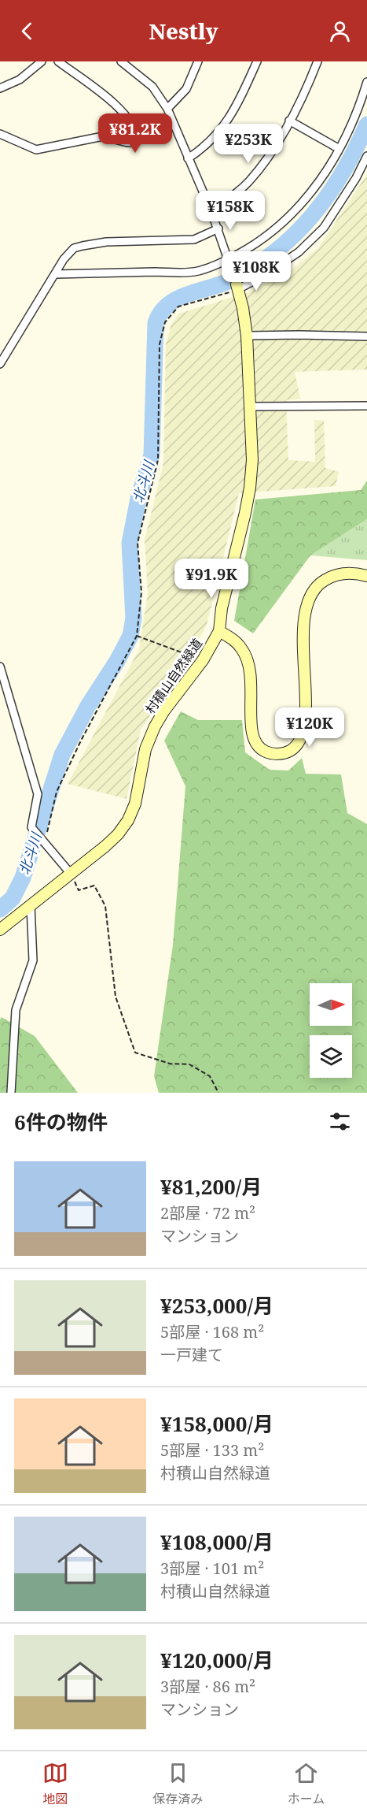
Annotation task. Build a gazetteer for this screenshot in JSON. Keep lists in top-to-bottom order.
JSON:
{
  "streets": {
    "street": ["村積山自然緑道"]
  },
  "water": ["北斗川"],
  "north": "right",
  "page": {
    "header": "Nestly",
    "price": [
      "¥81.2K",
      "¥253K",
      "¥158K",
      "¥108K",
      "¥91.9K",
      "¥120K"
    ],
    "heading": "6件の物件",
    "list": [
      {
        "name": "¥81,200/月",
        "note": "2部屋 · 72 m² · マンション"
      },
      {
        "name": "¥253,000/月",
        "note": "5部屋 · 168 m² · 一戸建て"
      },
      {
        "name": "¥158,000/月",
        "note": "5部屋 · 133 m² · 村積山自然緑道"
      },
      {
        "name": "¥108,000/月",
        "note": "3部屋 · 101 m² · 村積山自然緑道"
      },
      {
        "name": "¥120,000/月",
        "note": "3部屋 · 86 m² · マンション"
      }
    ],
    "tabs": ["地図", "保存済み", "ホーム"]
  }
}
